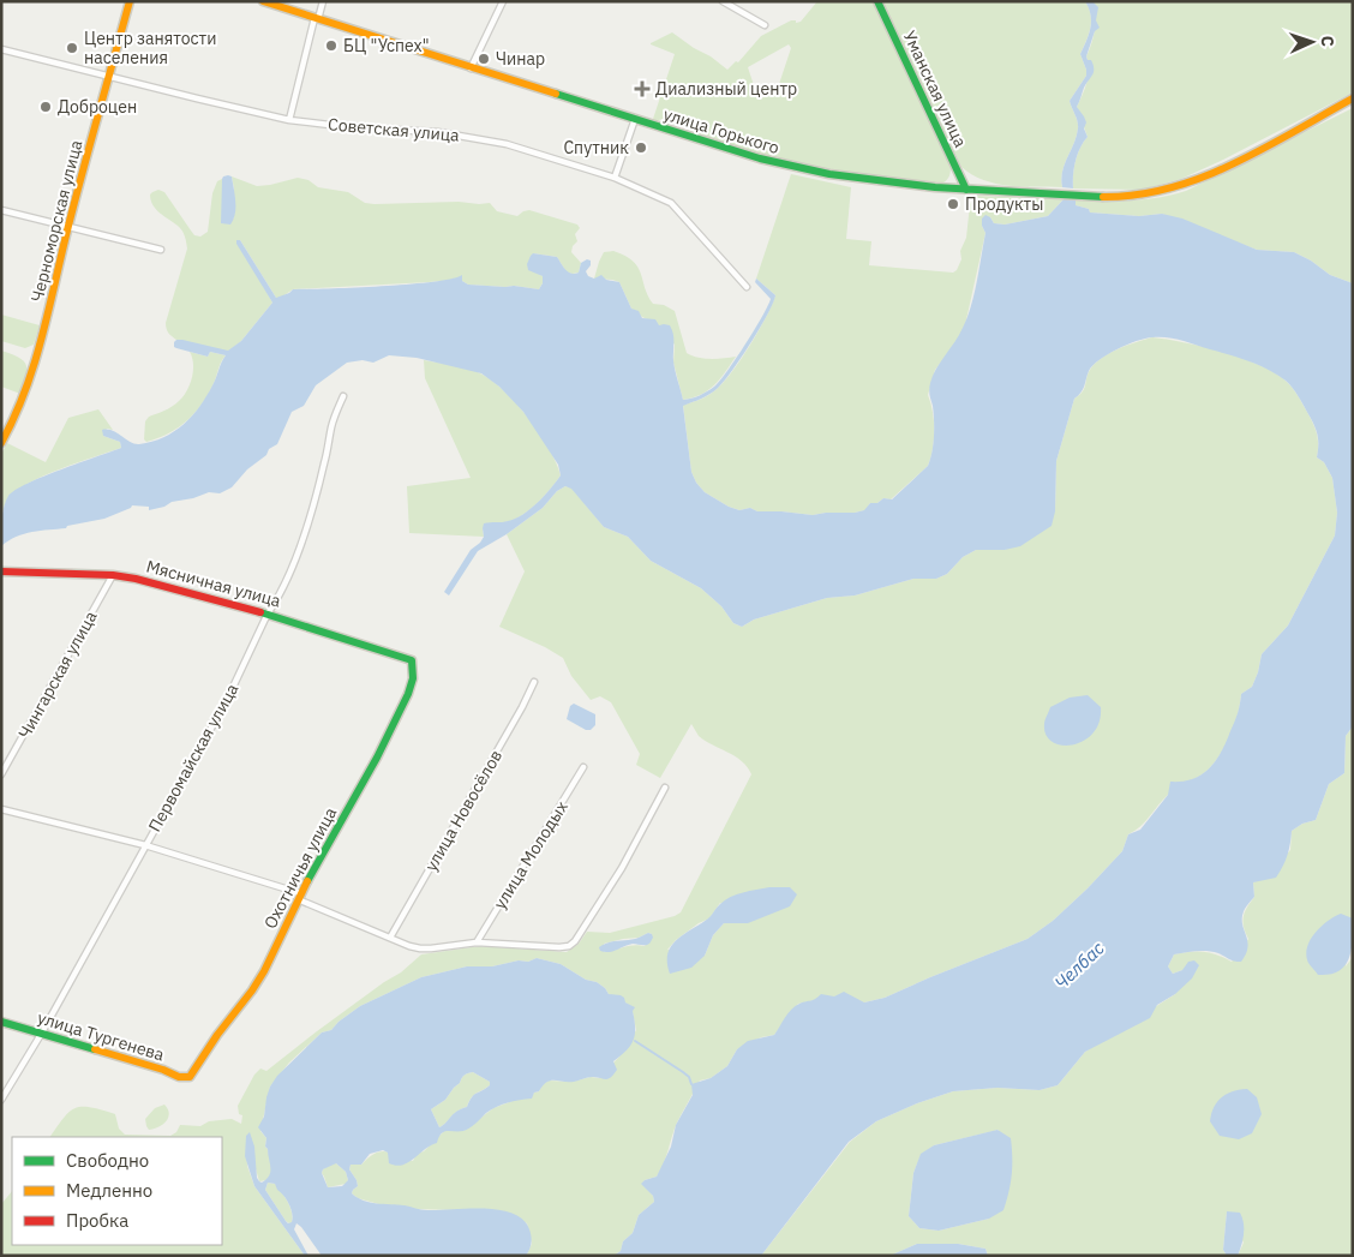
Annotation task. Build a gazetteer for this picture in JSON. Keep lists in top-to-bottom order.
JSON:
{
  "streets": {
    "street": [
      "Уманская улица",
      "Советская улица",
      "улица Горького",
      "Черноморская улица",
      "Мясничная улица",
      "Чингарская улица",
      "Первомайская улица",
      "улица Новосёлов",
      "улица Молодых",
      "Охотничья улица",
      "улица Тургенева"
    ]
  },
  "crossings": [
    ["Уманская улица", "улица Горького"],
    ["Советская улица", "Черноморская улица"],
    ["Мясничная улица", "Чингарская улица"],
    ["Мясничная улица", "Первомайская улица"],
    ["Мясничная улица", "Охотничья улица"],
    ["Первомайская улица", "улица Тургенева"],
    ["Охотничья улица", "улица Тургенева"]
  ],
  "water": ["Челбас"],
  "places": {
    "other": [
      "БЦ \"Успех\"",
      "Центр занятости населения",
      "Чинар",
      "Доброцен",
      "Спутник",
      "Продукты"
    ],
    "health": ["Диализный центр"]
  },
  "legend": ["Свободно", "Медленно", "Пробка"],
  "north": "right"
}
